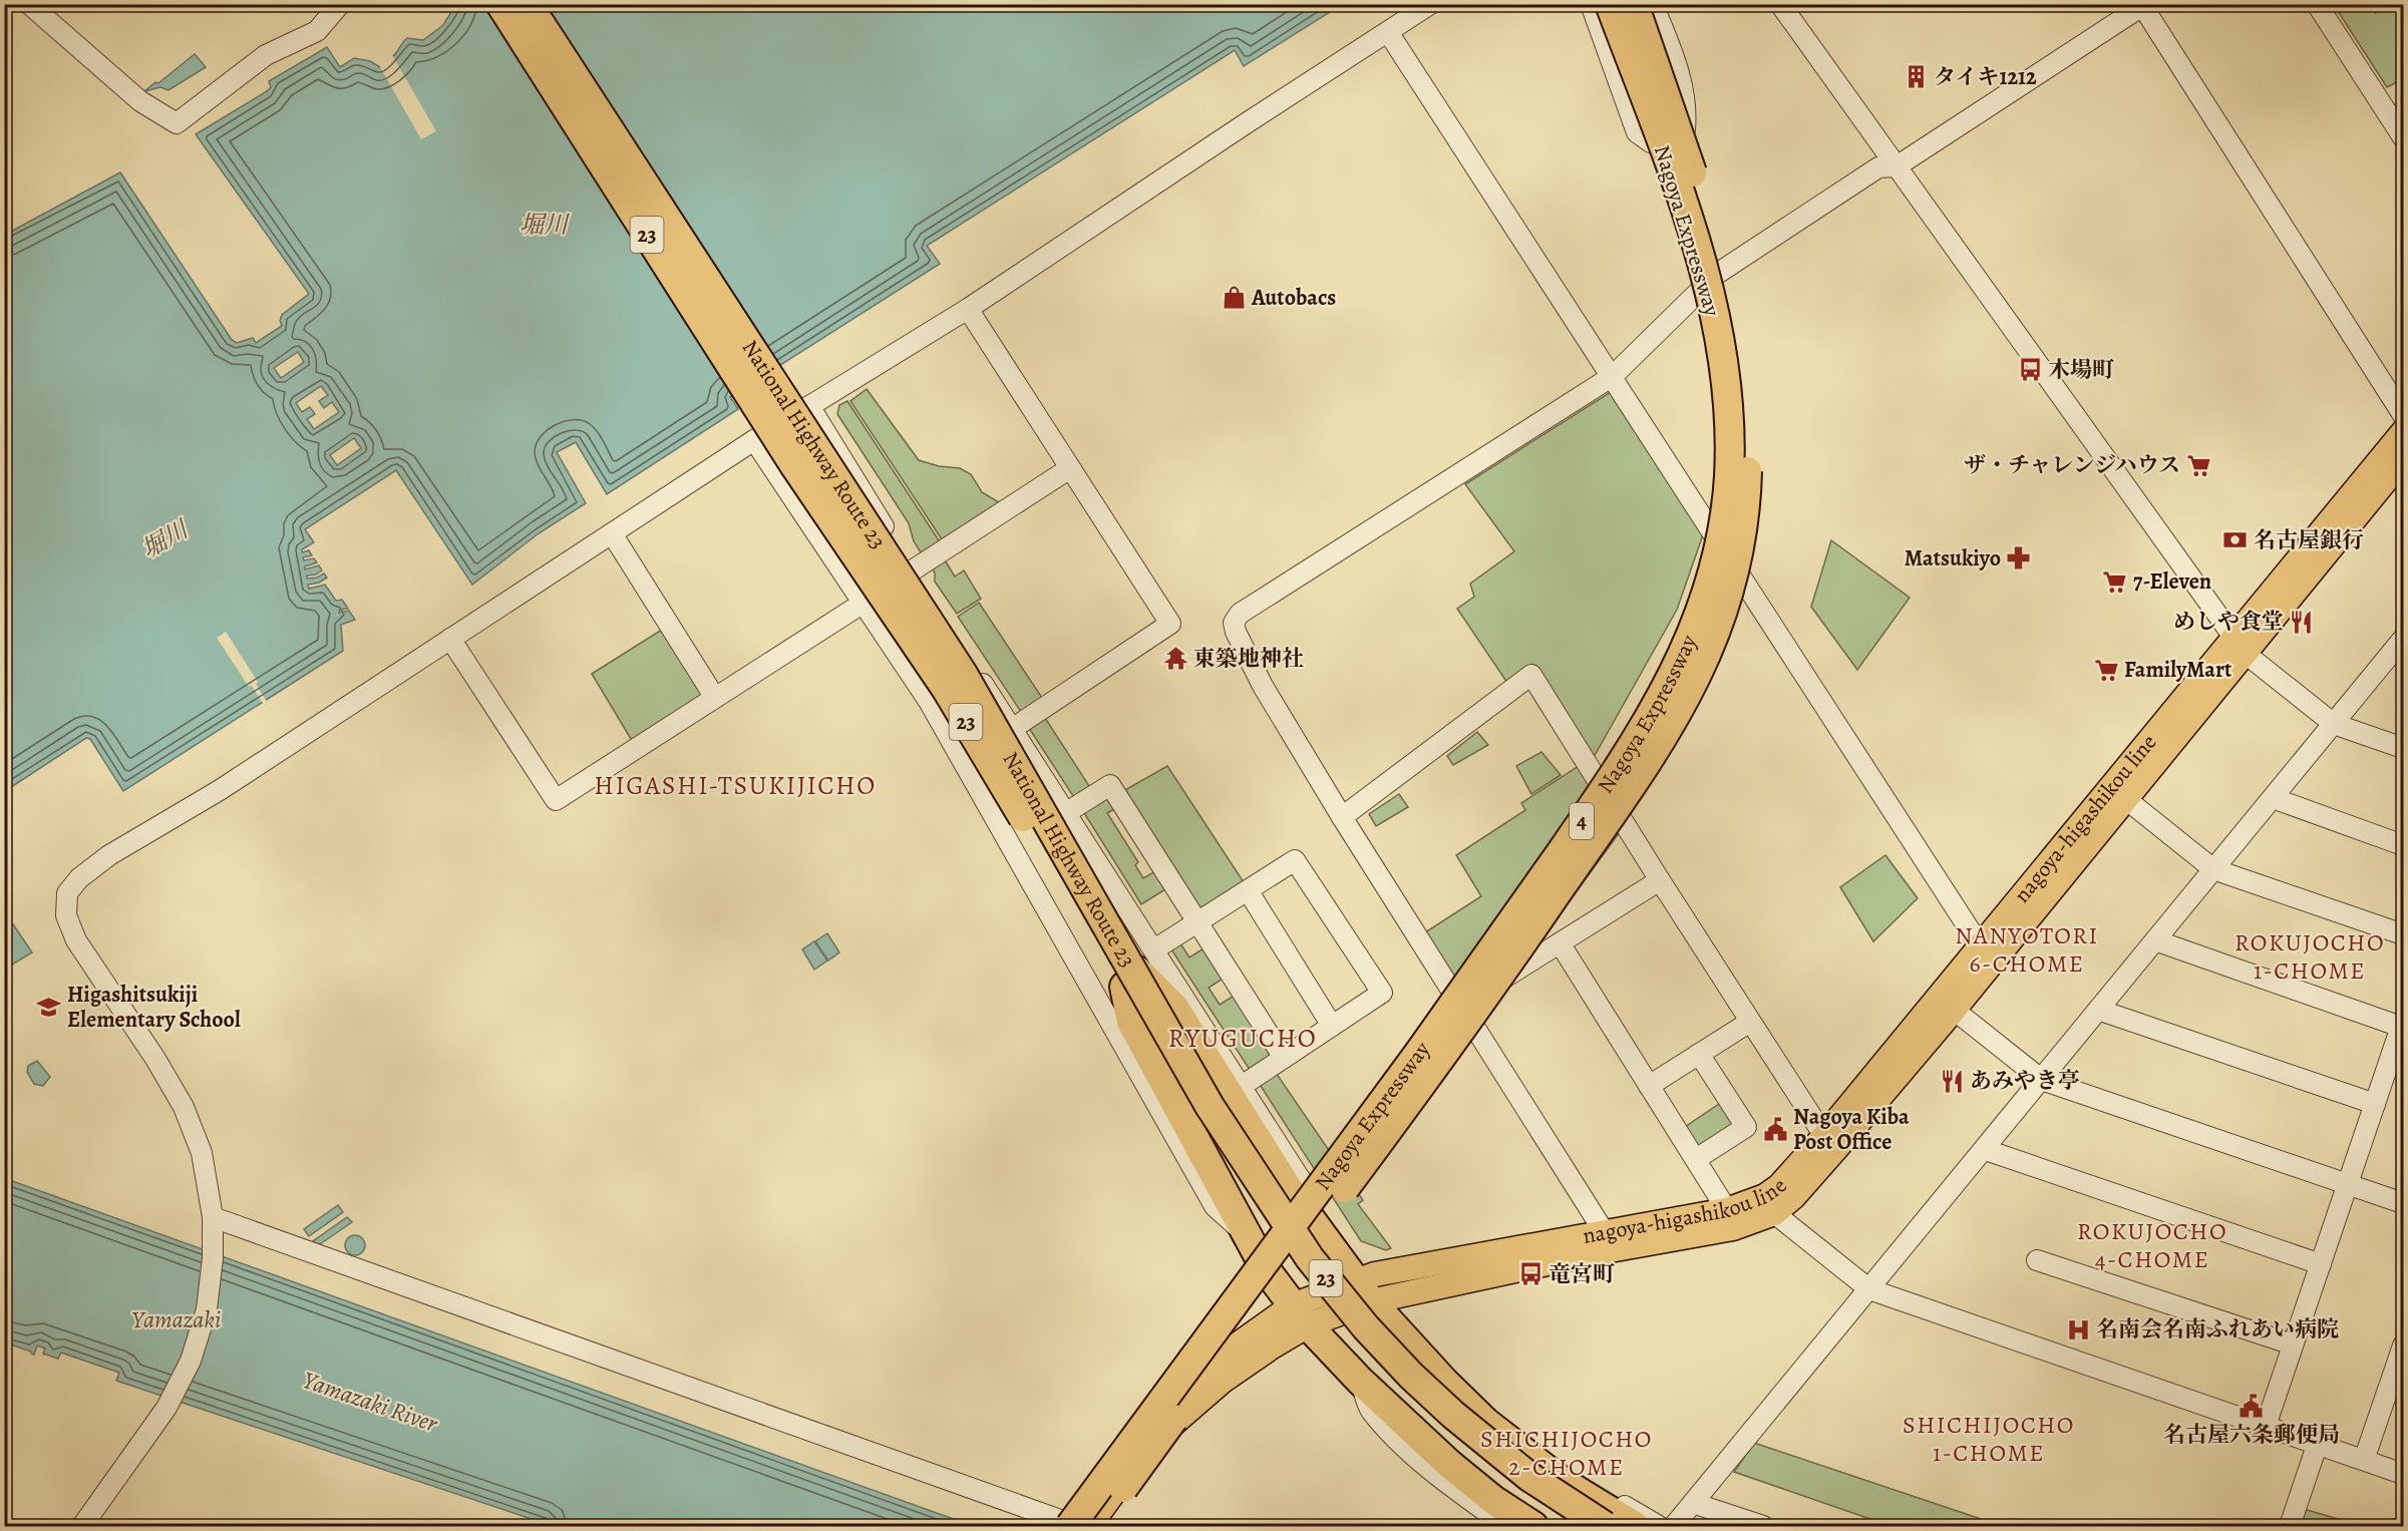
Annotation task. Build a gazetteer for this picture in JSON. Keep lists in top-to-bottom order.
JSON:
{
  "streets": {
    "highway": [
      "Nagoya Expressway",
      "23",
      "National Highway Route 23",
      "4"
    ],
    "main road": ["nagoya-higashikou line"]
  },
  "districts": [
    "HIGASHI-TSUKIJICHO",
    "NANYOTORI 6-CHOME",
    "ROKUJOCHO 1-CHOME",
    "RYUGUCHO",
    "ROKUJOCHO 4-CHOME",
    "SHICHIJOCHO 1-CHOME",
    "SHICHIJOCHO 2-CHOME"
  ],
  "water": ["堀川", "Yamazaki", "Yamazaki River"],
  "places": {
    "building": ["タイキ1212"],
    "shop": ["Autobacs"],
    "bus stop": ["木場町", "竜宮町"],
    "supermarket": ["ザ・チャレンジハウス", "7-Eleven", "FamilyMart"],
    "bank": ["名古屋銀行"],
    "pharmacy": ["Matsukiyo"],
    "restaurant": ["めしや食堂", "あみやき亭"],
    "temple": ["東築地神社"],
    "school or university": ["Higashitsukiji Elementary School"],
    "public building": ["Nagoya Kiba Post Office", "名古屋六条郵便局"],
    "hospital": ["名南会名南ふれあい病院"]
  }
}
